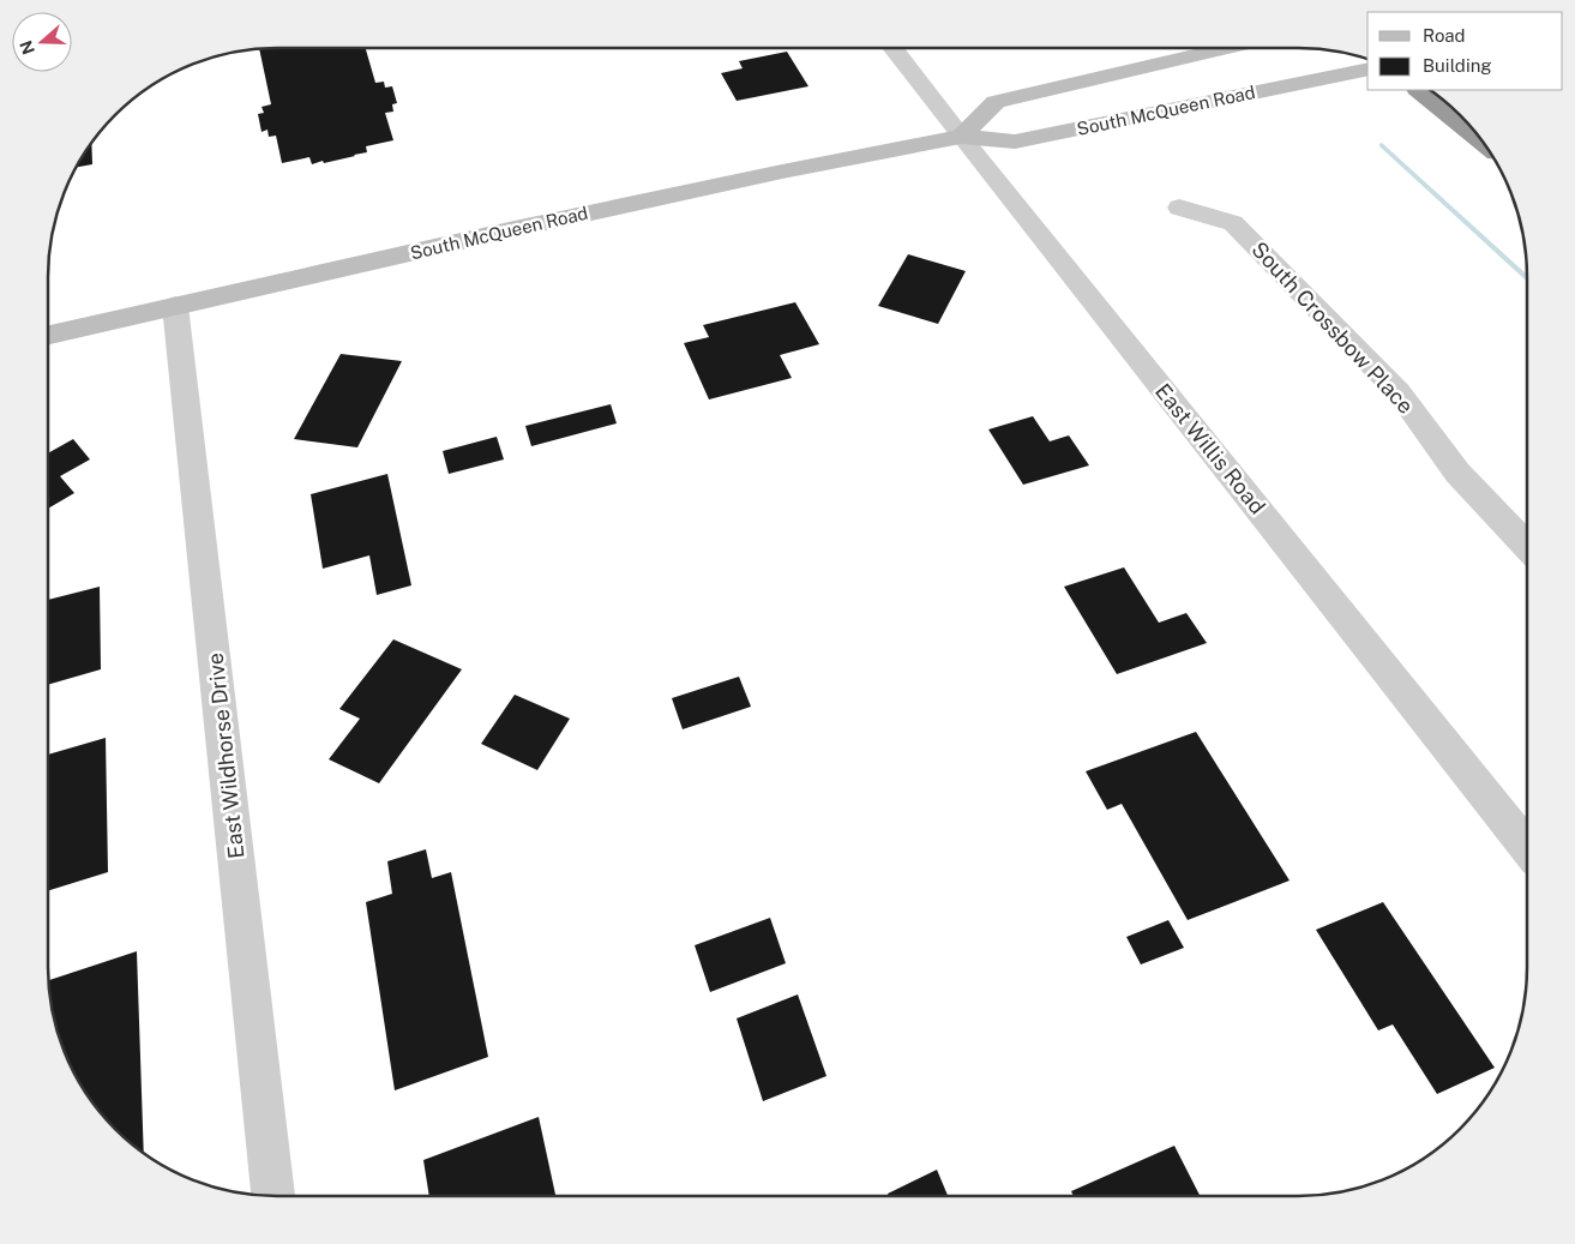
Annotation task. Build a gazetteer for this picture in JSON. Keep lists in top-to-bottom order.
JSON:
{
  "streets": {
    "main road": ["South McQueen Road"],
    "street": ["South Crossbow Place", "East Willis Road", "East Wildhorse Drive"]
  },
  "crossings": [
    ["South McQueen Road", "East Willis Road"],
    ["South McQueen Road", "East Wildhorse Drive"]
  ],
  "legend": ["Road", "Building"],
  "north": "left"
}
